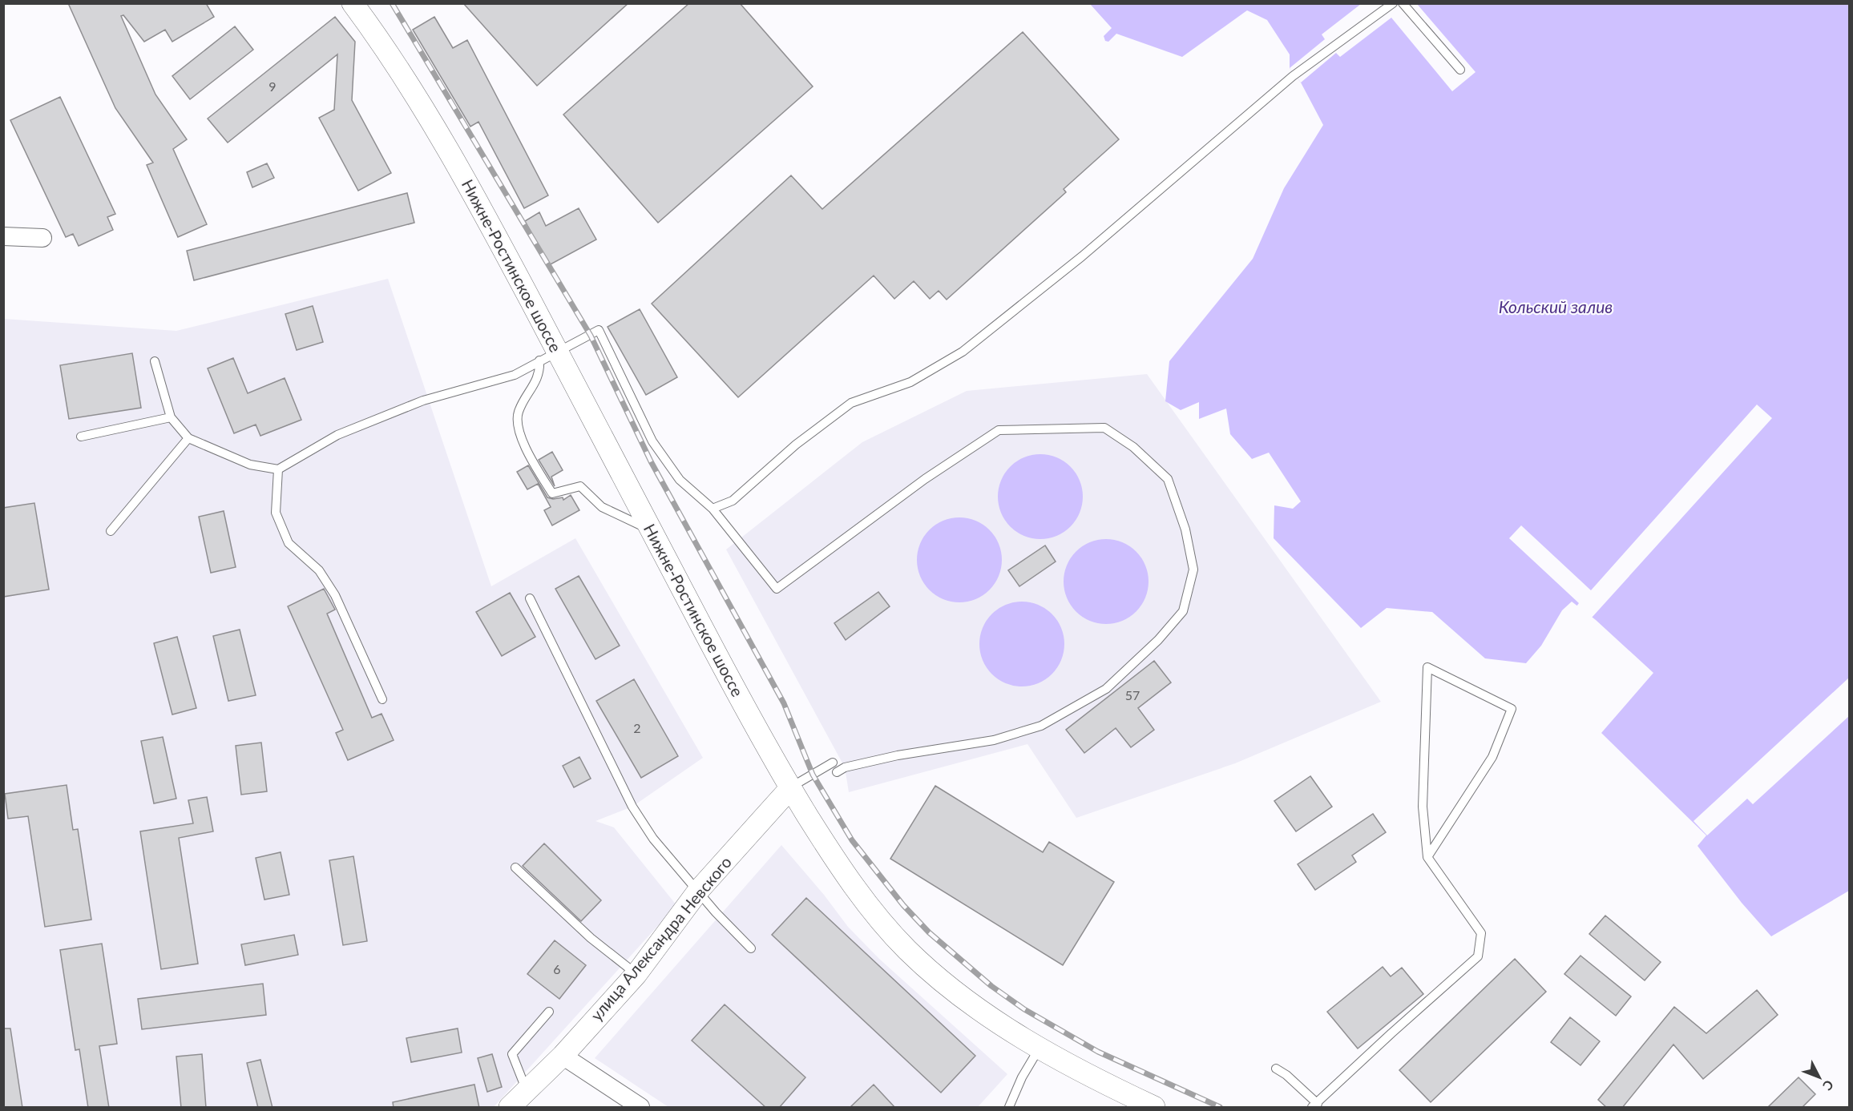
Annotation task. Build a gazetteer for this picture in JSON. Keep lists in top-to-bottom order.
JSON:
{
  "streets": {
    "street": ["Нижне-Ростинское шоссе", "улица Александра Невского"]
  },
  "crossings": [
    ["Нижне-Ростинское шоссе", "улица Александра Невского"]
  ],
  "water": ["Кольский залив"],
  "house_numbers": [
    "9",
    "57",
    "2",
    "6"
  ],
  "north": "bottom right"
}
